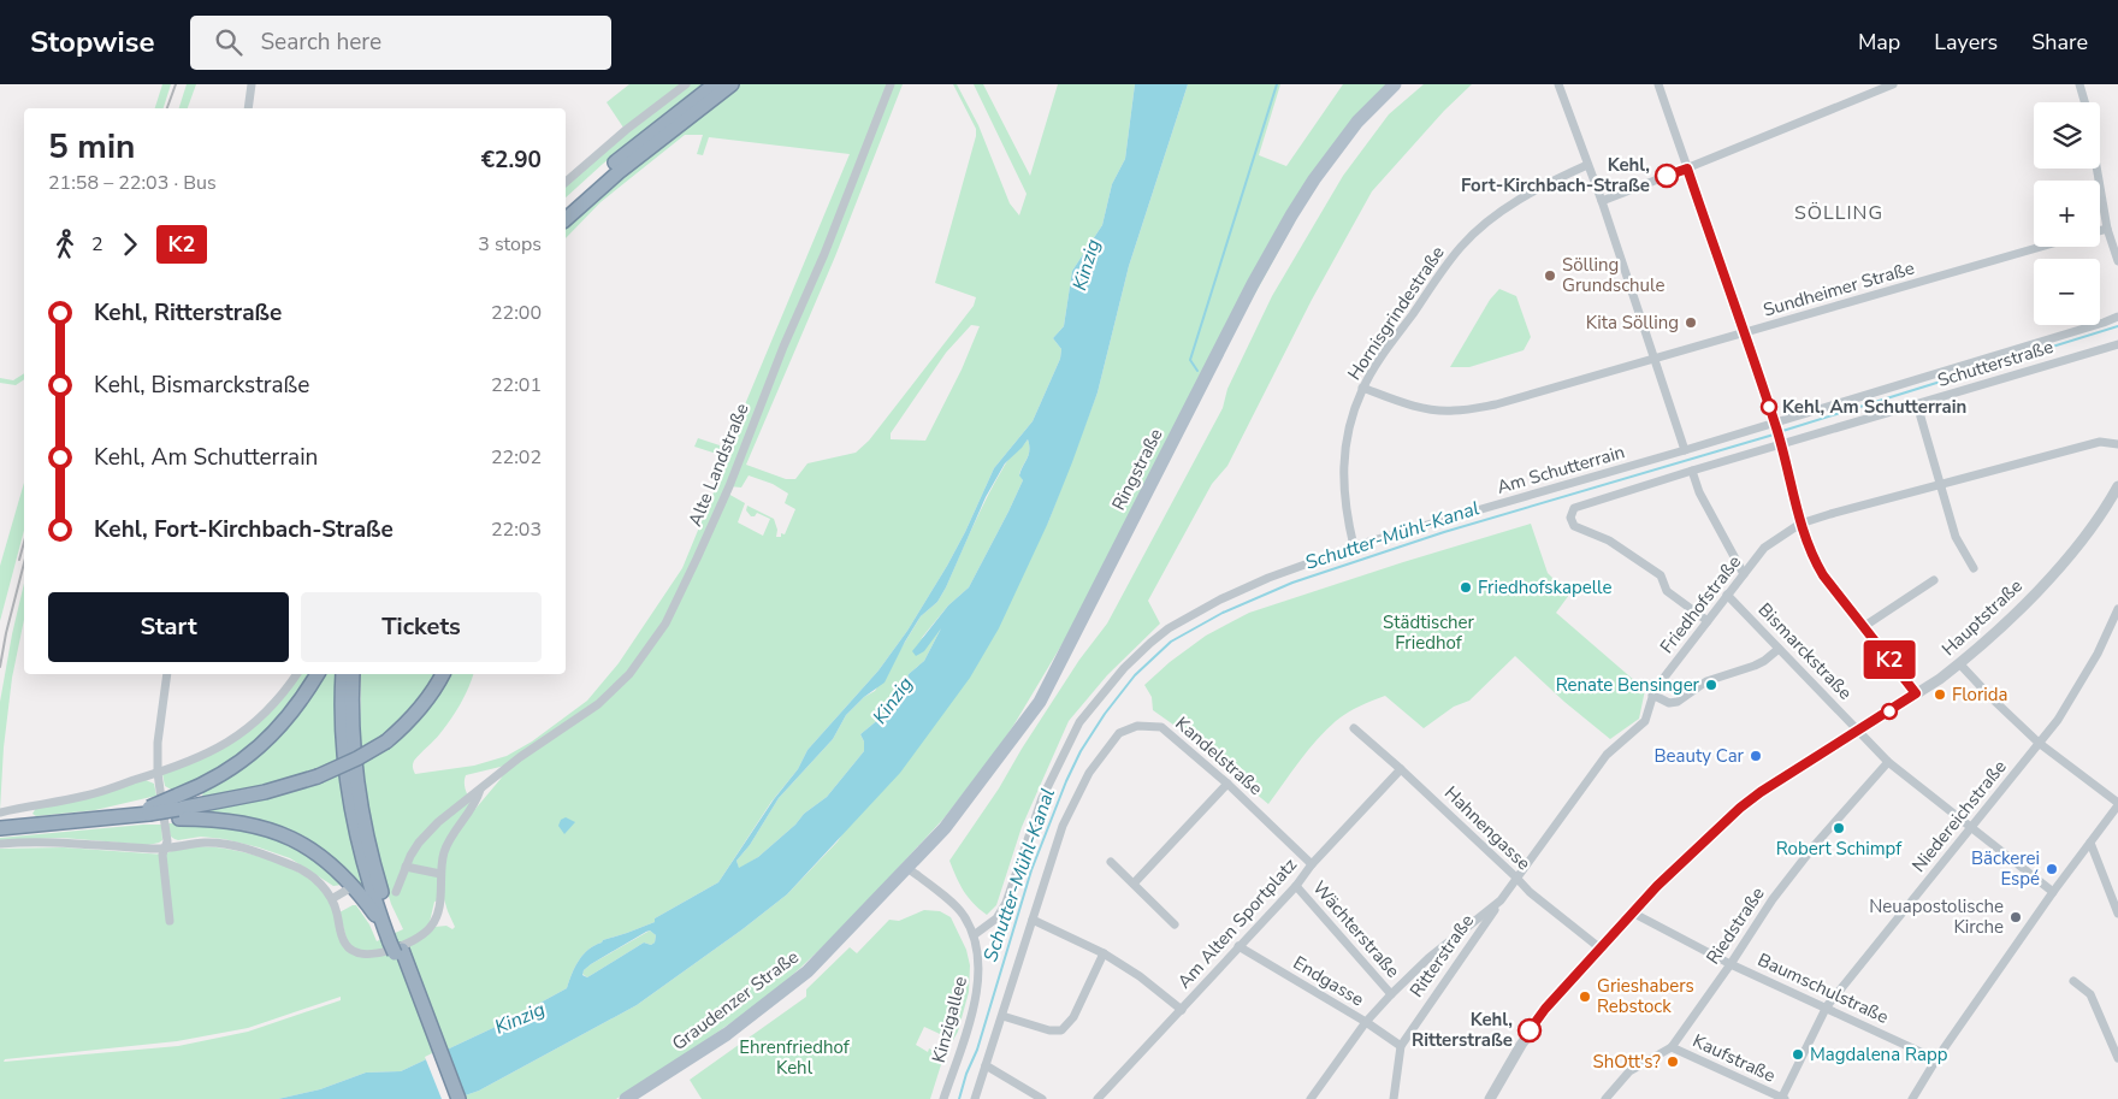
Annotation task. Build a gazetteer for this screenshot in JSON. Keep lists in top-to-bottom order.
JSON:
{
  "streets": {
    "main road": ["Ringstraße", "Graudenzer Straße"],
    "street": [
      "Sundheimer Straße",
      "Hornisgrindestraße",
      "Schutterstraße",
      "Alte Landstraße",
      "Am Schutterrain",
      "Friedhofstraße",
      "Hauptstraße",
      "Bismarckstraße",
      "Kandelstraße",
      "Niedereichstraße",
      "Hahnengasse",
      "Am Alten Sportplatz",
      "Riedstraße",
      "Wächterstraße",
      "Ritterstraße",
      "Endgasse",
      "Baumschulstraße",
      "Kinzigallee",
      "Kaufstraße"
    ]
  },
  "crossings": [
    ["Sundheimer Straße", "Hornisgrindestraße"],
    ["Hornisgrindestraße", "Am Schutterrain"],
    ["Schutterstraße", "Friedhofstraße"],
    ["Ringstraße", "Graudenzer Straße"],
    ["Ringstraße", "Kinzigallee"],
    ["Am Schutterrain", "Kinzigallee"],
    ["Friedhofstraße", "Bismarckstraße"],
    ["Friedhofstraße", "Hahnengasse"],
    ["Friedhofstraße", "Wächterstraße"],
    ["Friedhofstraße", "Ritterstraße"],
    ["Friedhofstraße", "Endgasse"],
    ["Hauptstraße", "Bismarckstraße"],
    ["Hauptstraße", "Hahnengasse"],
    ["Hauptstraße", "Baumschulstraße"],
    ["Bismarckstraße", "Niedereichstraße"],
    ["Bismarckstraße", "Riedstraße"],
    ["Kandelstraße", "Am Alten Sportplatz"],
    ["Niedereichstraße", "Baumschulstraße"],
    ["Niedereichstraße", "Kaufstraße"],
    ["Hahnengasse", "Am Alten Sportplatz"],
    ["Am Alten Sportplatz", "Wächterstraße"],
    ["Am Alten Sportplatz", "Endgasse"],
    ["Riedstraße", "Baumschulstraße"],
    ["Riedstraße", "Kaufstraße"],
    ["Ritterstraße", "Endgasse"],
    ["Graudenzer Straße", "Kinzigallee"]
  ],
  "districts": ["SÖLLING"],
  "water": ["Kinzig", "Schutter-Mühl-Kanal"],
  "parks": ["Städtischer Friedhof", "Ehrenfriedhof Kehl"],
  "places": [
    "Kehl, Fort-Kirchbach-Straße",
    "Sölling Grundschule",
    "Kita Sölling",
    "Kehl, Am Schutterrain",
    "Friedhofskapelle",
    "Renate Bensinger",
    "Florida",
    "Beauty Car",
    "Robert Schimpf",
    "Bäckerei Espé",
    "Neuapostolische Kirche",
    "Grieshabers Rebstock",
    "Kehl, Ritterstraße",
    "Magdalena Rapp",
    "ShOtt's?"
  ],
  "lines": ["bus line K2"],
  "page": {
    "header": "Stopwise",
    "search": "Search here",
    "nav": ["Map", "Layers", "Share"],
    "on_map": "K2",
    "map_buttons": ["+", "−"],
    "heading": ["5 min", "21:58 – 22:03 · Bus", "€2.90"],
    "legs": ["2", "K2", "3 stops"],
    "list": [
      {
        "name": "Kehl, Ritterstraße",
        "value": "22:00"
      },
      {
        "name": "Kehl, Bismarckstraße",
        "value": "22:01"
      },
      {
        "name": "Kehl, Am Schutterrain",
        "value": "22:02"
      },
      {
        "name": "Kehl, Fort-Kirchbach-Straße",
        "value": "22:03"
      }
    ],
    "buttons": ["Start", "Tickets"]
  }
}
